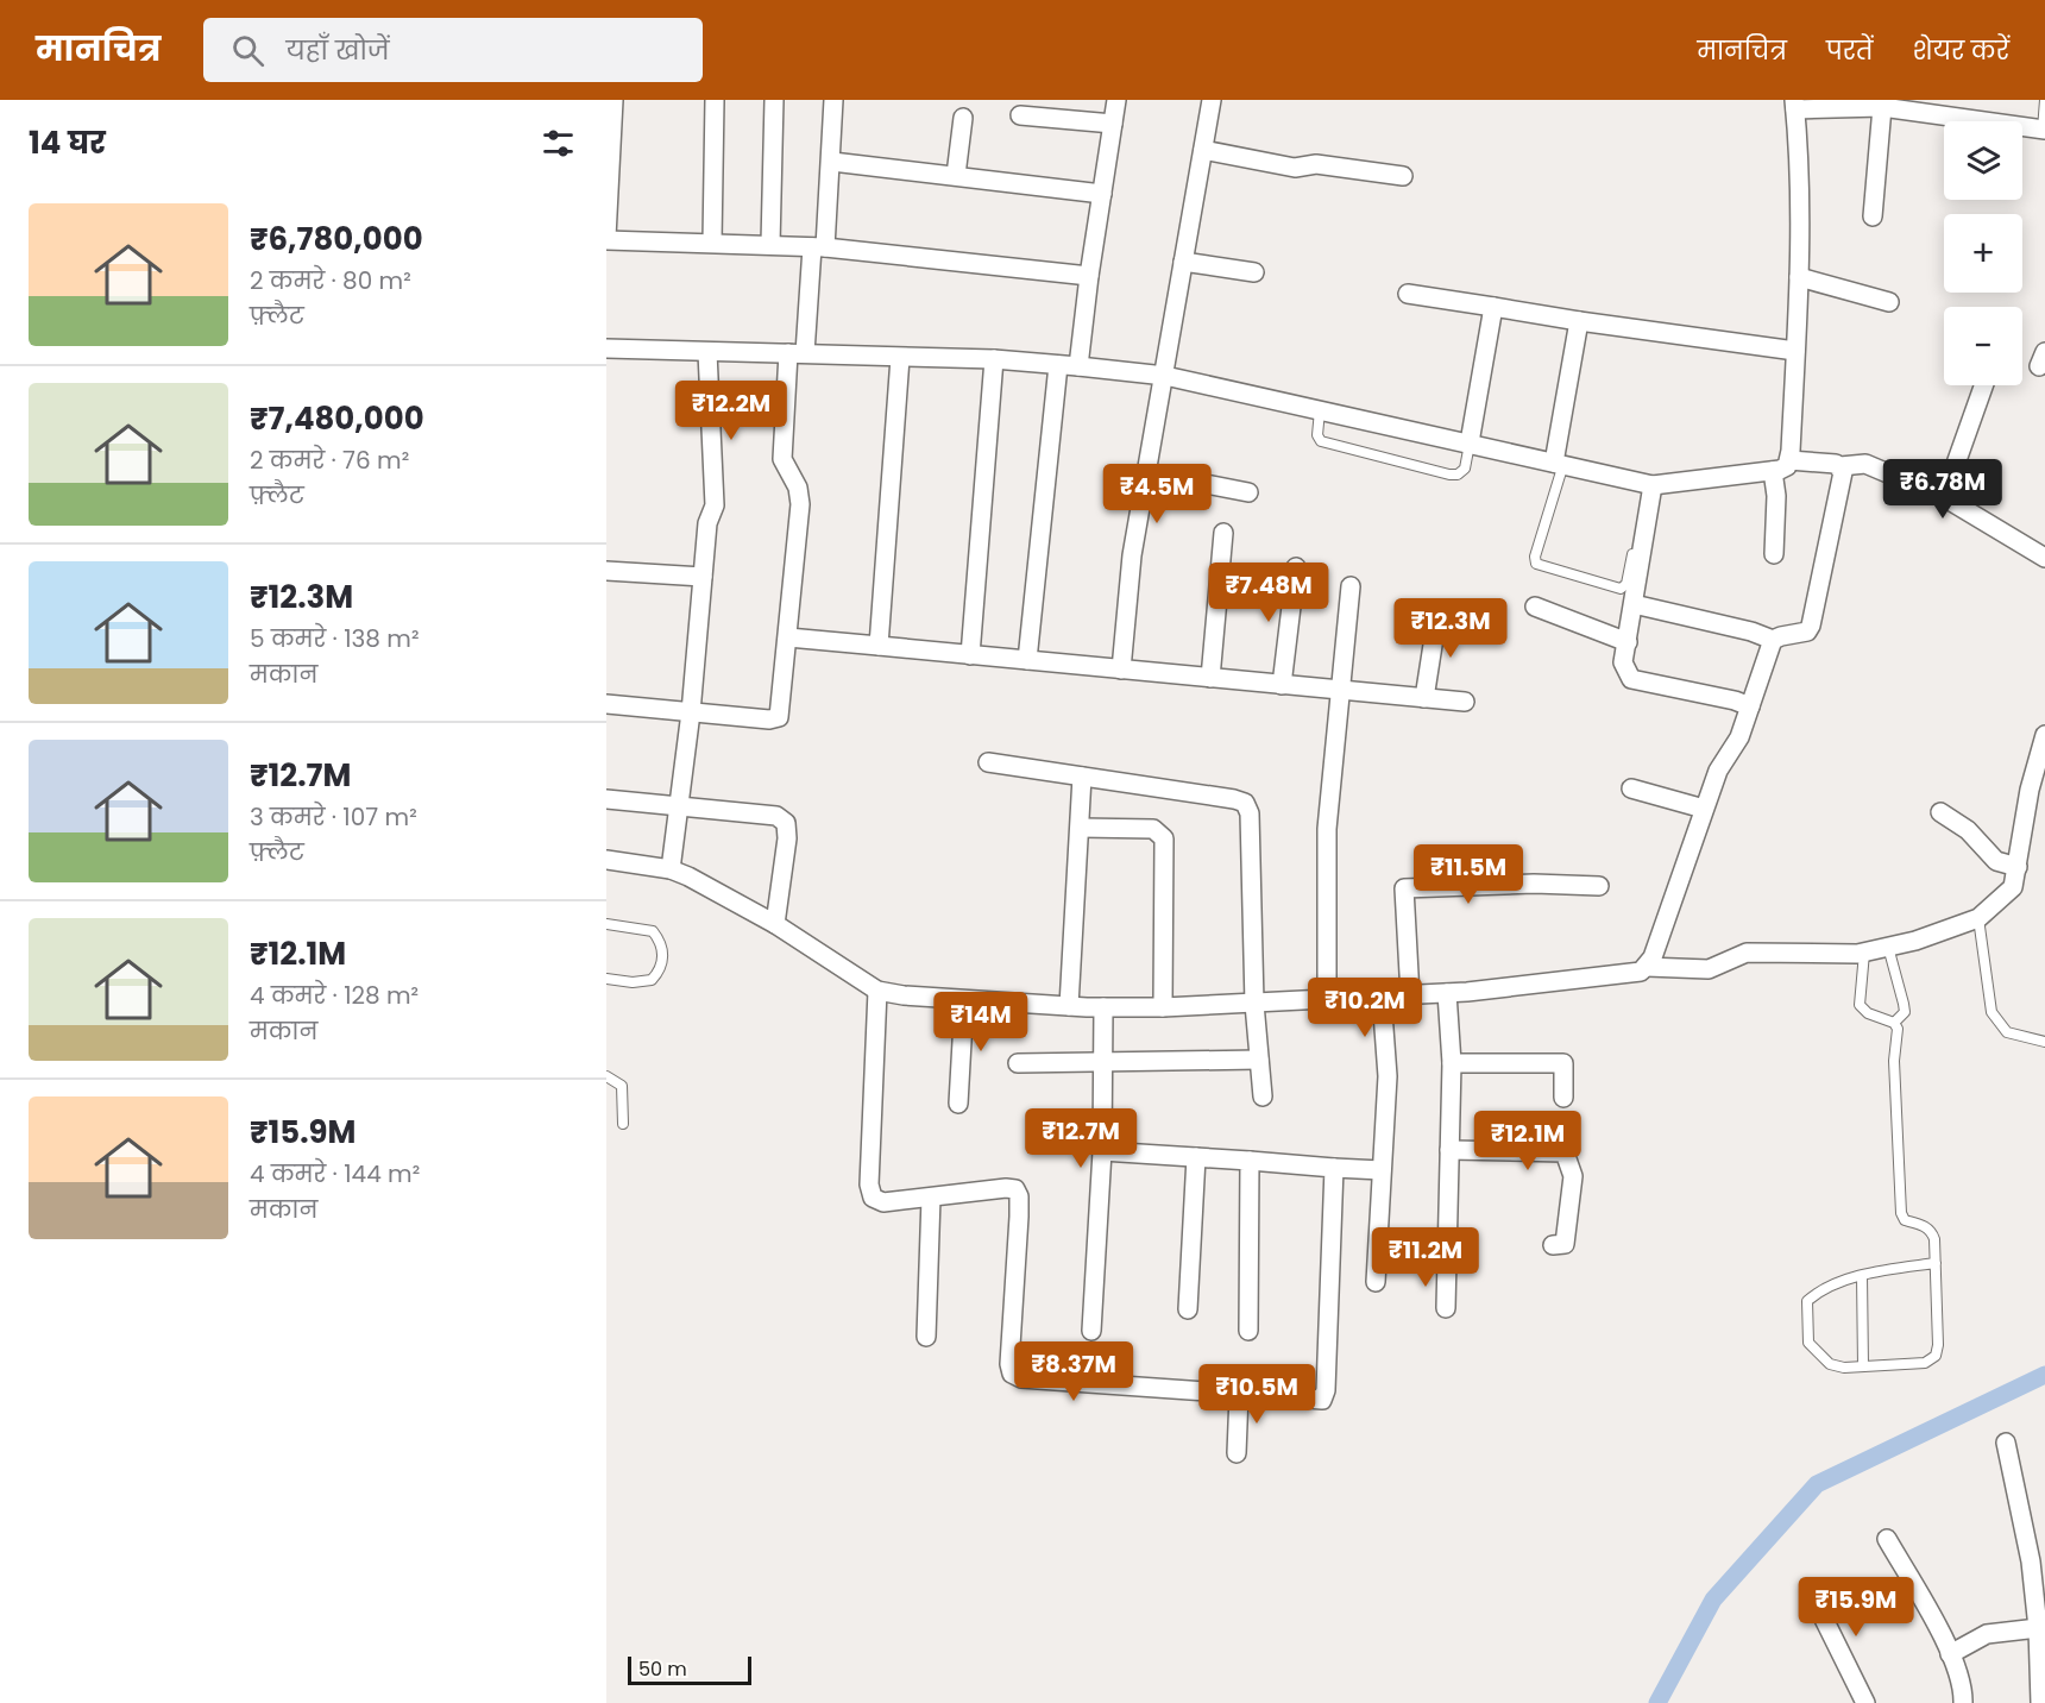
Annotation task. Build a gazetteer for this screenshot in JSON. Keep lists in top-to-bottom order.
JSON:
{
  "scale_bar": "50 m",
  "page": {
    "header": "मानचित्र",
    "search": "यहाँ खोजें",
    "nav": ["मानचित्र", "परतें", "शेयर करें"],
    "heading": "14 घर",
    "map_buttons": ["+", "−"],
    "list": [
      {
        "name": "₹6,780,000",
        "note": "2 कमरे · 80 m² · फ़्लैट"
      },
      {
        "name": "₹7,480,000",
        "note": "2 कमरे · 76 m² · फ़्लैट"
      },
      {
        "name": "₹12.3M",
        "note": "5 कमरे · 138 m² · मकान"
      },
      {
        "name": "₹12.7M",
        "note": "3 कमरे · 107 m² · फ़्लैट"
      },
      {
        "name": "₹12.1M",
        "note": "4 कमरे · 128 m² · मकान"
      },
      {
        "name": "₹15.9M",
        "note": "4 कमरे · 144 m² · मकान"
      }
    ],
    "price": [
      "₹12.2M",
      "₹6.78M",
      "₹4.5M",
      "₹7.48M",
      "₹12.3M",
      "₹11.5M",
      "₹10.2M",
      "₹14M",
      "₹12.7M",
      "₹12.1M",
      "₹11.2M",
      "₹8.37M",
      "₹10.5M",
      "₹15.9M"
    ],
    "scale": "50 m"
  }
}
